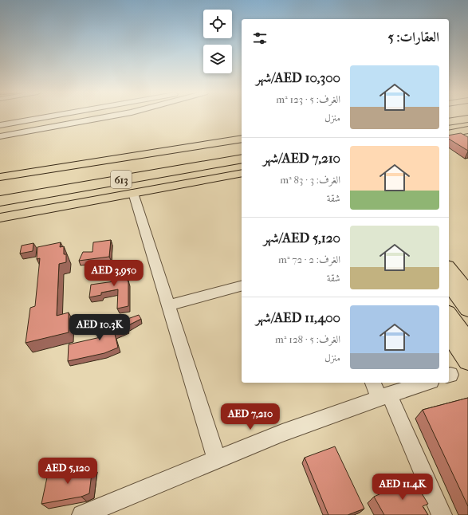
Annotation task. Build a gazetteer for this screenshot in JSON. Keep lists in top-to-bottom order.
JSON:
{
  "streets": {
    "highway": ["613"]
  },
  "page": {
    "heading": "العقارات: 5",
    "list": [
      {
        "name": "AED 10,300/شهر",
        "note": "الغرف: 5 · 123 m² · منزل"
      },
      {
        "name": "AED 7,210/شهر",
        "note": "الغرف: 3 · 83 m² · شقة"
      },
      {
        "name": "AED 5,120/شهر",
        "note": "الغرف: 2 · 72 m² · شقة"
      },
      {
        "name": "AED 11,400/شهر",
        "note": "الغرف: 5 · 128 m² · منزل"
      }
    ],
    "price": [
      "AED 3,950",
      "AED 10.3K",
      "AED 7,210",
      "AED 5,120",
      "AED 11.4K"
    ]
  }
}
